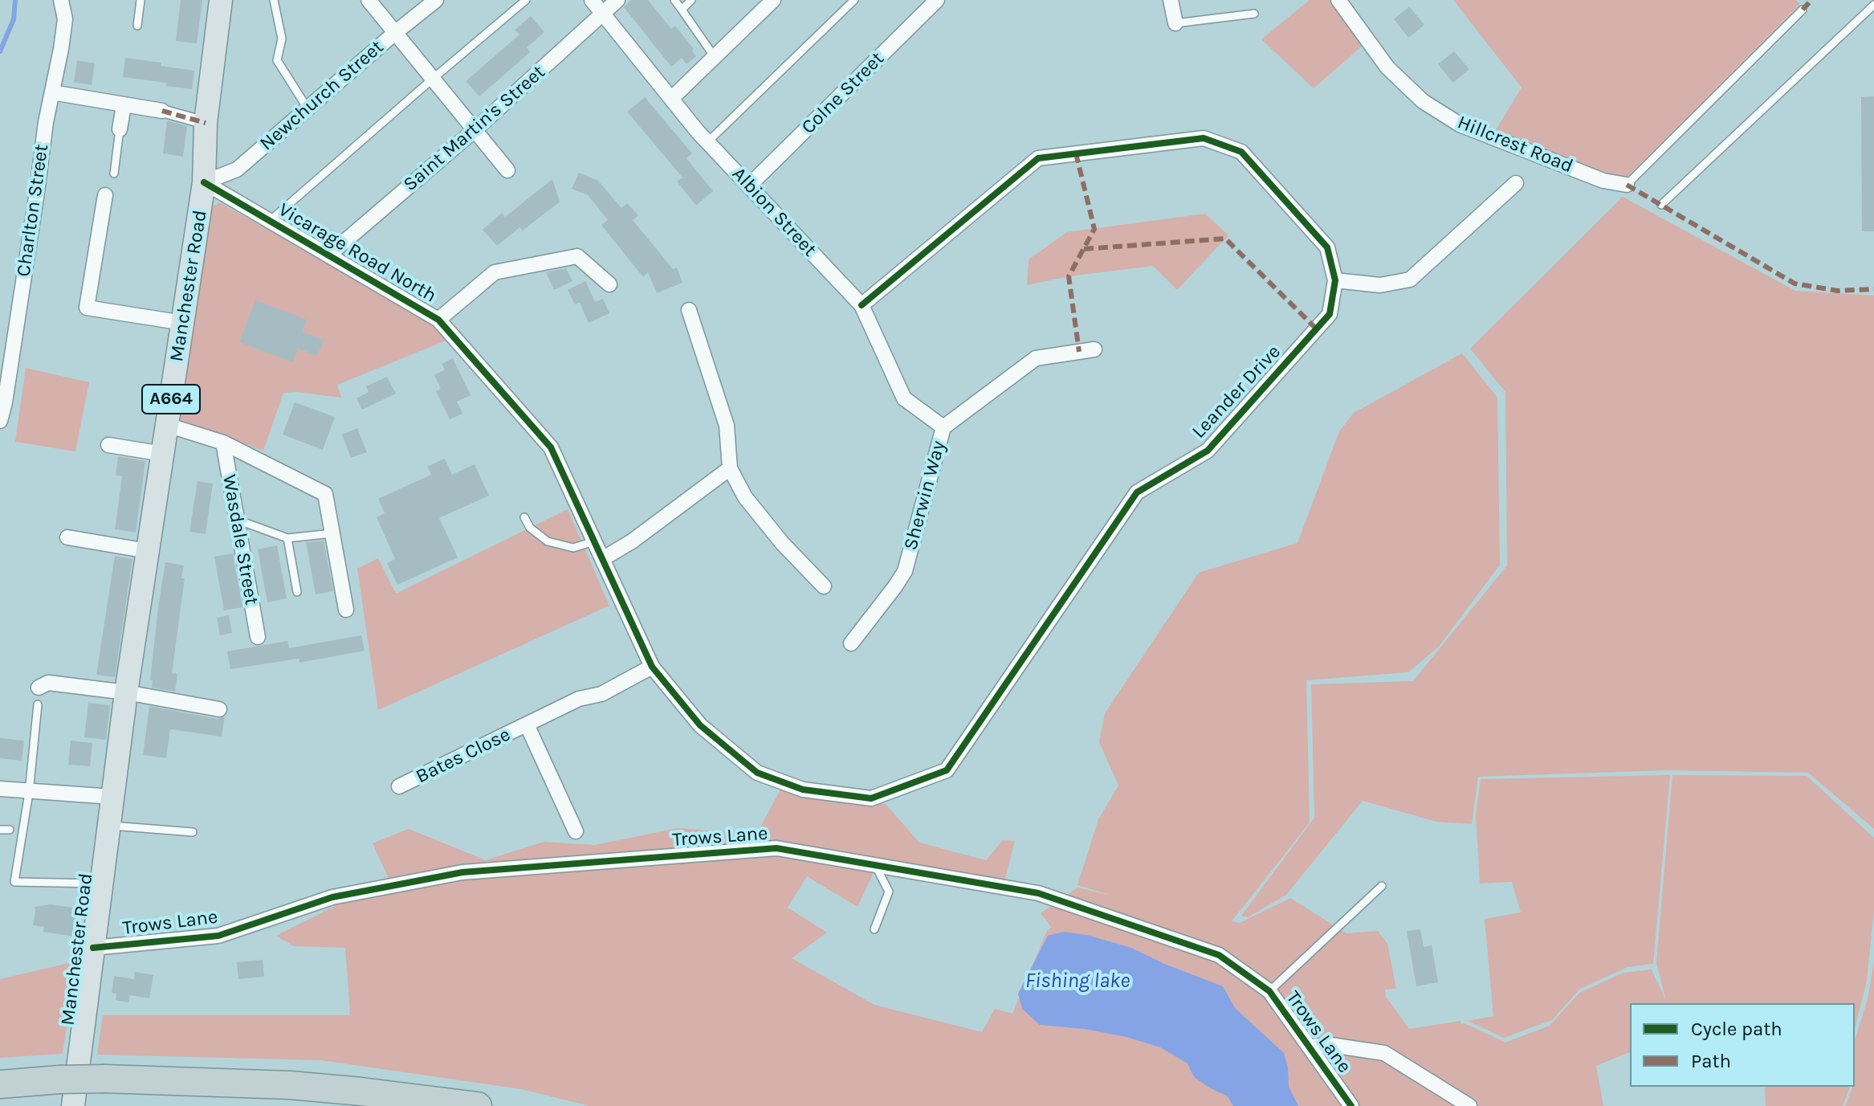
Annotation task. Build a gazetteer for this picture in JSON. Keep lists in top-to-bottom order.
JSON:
{
  "streets": {
    "main road": ["Manchester Road", "A664"],
    "street": [
      "Colne Street",
      "Newchurch Street",
      "Saint Martin's Street",
      "Hillcrest Road",
      "Charlton Street",
      "Albion Street",
      "Vicarage Road North",
      "Leander Drive",
      "Sherwin Way",
      "Wasdale Street",
      "Bates Close",
      "Trows Lane"
    ]
  },
  "crossings": [
    ["Colne Street", "Albion Street"],
    ["Newchurch Street", "Vicarage Road North"],
    ["Newchurch Street", "Manchester Road"],
    ["Saint Martin's Street", "Albion Street"],
    ["Saint Martin's Street", "Vicarage Road North"],
    ["Albion Street", "Leander Drive"],
    ["Albion Street", "Sherwin Way"],
    ["Vicarage Road North", "Manchester Road"],
    ["Vicarage Road North", "Leander Drive"],
    ["Vicarage Road North", "Bates Close"],
    ["Manchester Road", "Trows Lane"],
    ["Leander Drive", "Bates Close"]
  ],
  "water": ["Fishing lake"],
  "legend": ["Cycle path", "Path"]
}
